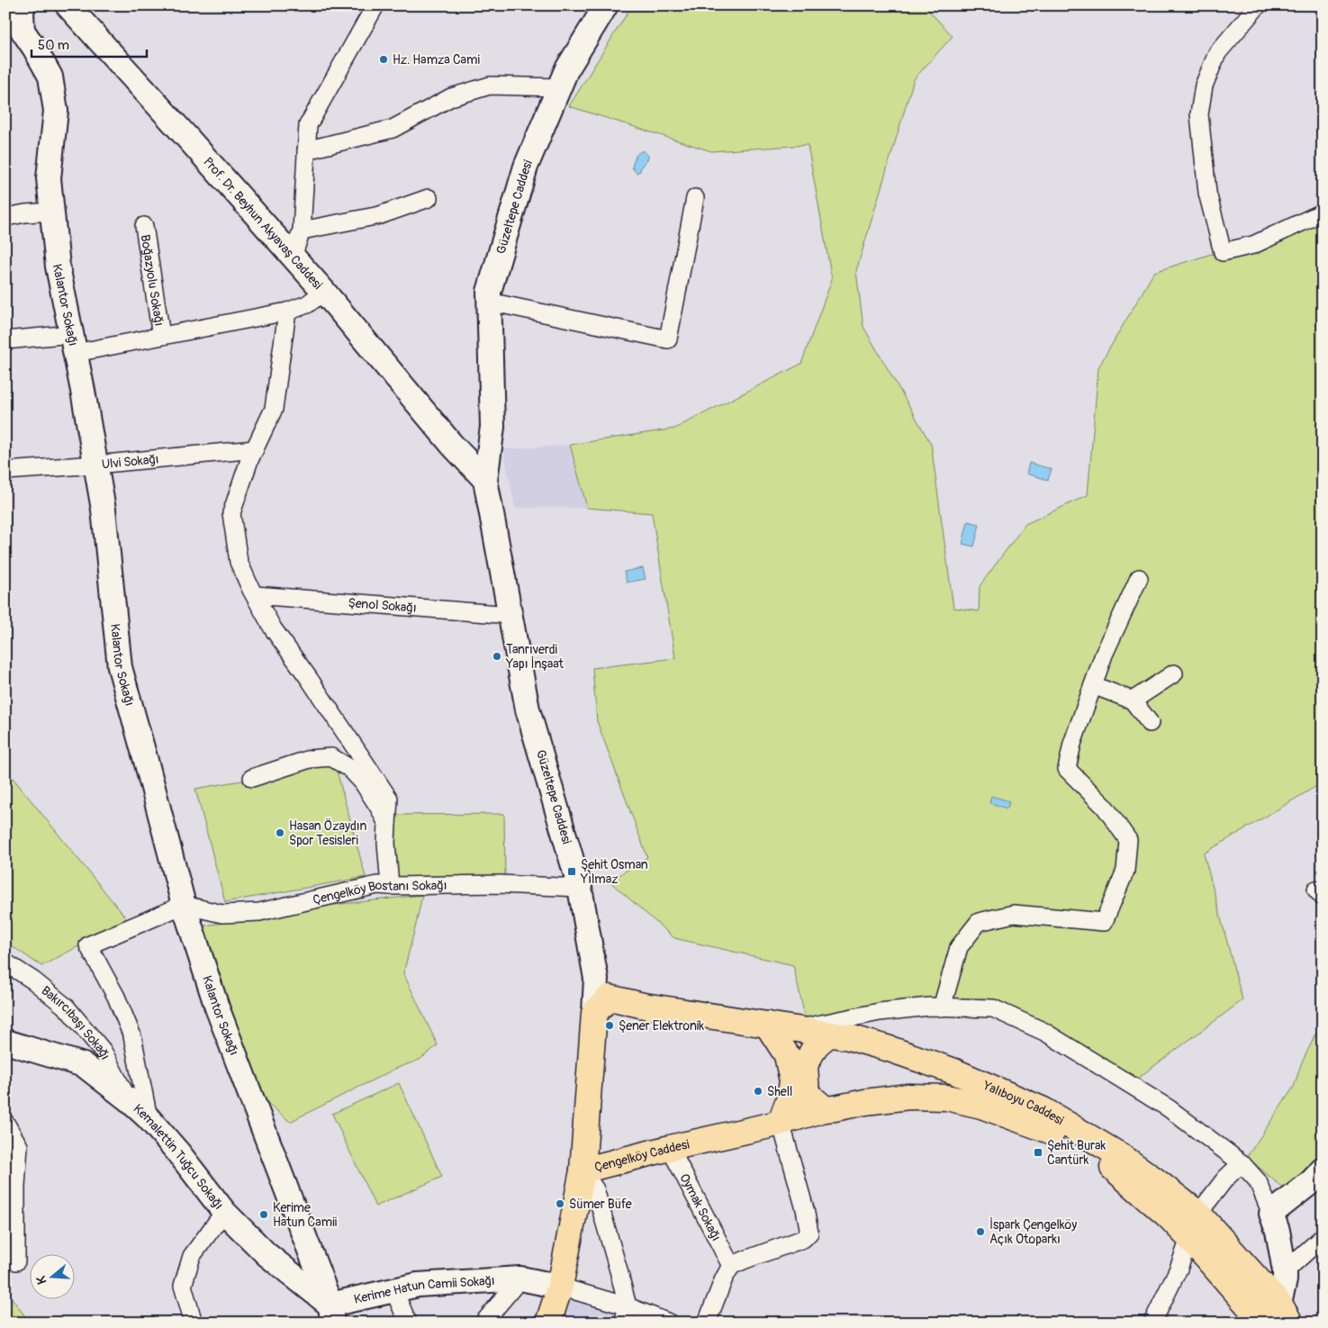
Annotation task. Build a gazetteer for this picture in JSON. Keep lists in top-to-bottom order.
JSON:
{
  "streets": {
    "main road": ["Güzeltepe Caddesi", "Yalıboyu Caddesi", "Çengelköy Caddesi"],
    "street": [
      "Prof. Dr. Beyhun Akyavaş Caddesi",
      "Boğazyolu Sokağı",
      "Kalantor Sokağı",
      "Ulvi Sokağı",
      "Şenol Sokağı",
      "Çengelköy Bostanı Sokağı",
      "Bakırcıbaşı Sokağı",
      "Kemalettin Tuğcu Sokağı",
      "Oymak Sokağı",
      "Kerime Hatun Camii Sokağı"
    ]
  },
  "crossings": [
    ["Güzeltepe Caddesi", "Prof. Dr. Beyhun Akyavaş Caddesi"],
    ["Güzeltepe Caddesi", "Şenol Sokağı"],
    ["Güzeltepe Caddesi", "Çengelköy Bostanı Sokağı"],
    ["Güzeltepe Caddesi", "Yalıboyu Caddesi"],
    ["Güzeltepe Caddesi", "Çengelköy Caddesi"],
    ["Kalantor Sokağı", "Ulvi Sokağı"],
    ["Kalantor Sokağı", "Çengelköy Bostanı Sokağı"],
    ["Kalantor Sokağı", "Kemalettin Tuğcu Sokağı"],
    ["Kalantor Sokağı", "Kerime Hatun Camii Sokağı"],
    ["Bakırcıbaşı Sokağı", "Kemalettin Tuğcu Sokağı"],
    ["Yalıboyu Caddesi", "Çengelköy Caddesi"],
    ["Çengelköy Caddesi", "Oymak Sokağı"],
    ["Çengelköy Caddesi", "Kerime Hatun Camii Sokağı"],
    ["Kemalettin Tuğcu Sokağı", "Kerime Hatun Camii Sokağı"]
  ],
  "places": {
    "other": [
      "Hz. Hamza Cami",
      "Tanrıverdi Yapı İnşaat",
      "Hasan Özaydın Spor Tesisleri",
      "Şener Elektronik",
      "Shell",
      "Sümer Büfe",
      "Kerime Hatun Camii",
      "İspark Çengelköy Açık Otoparkı"
    ],
    "transit": ["Şehit Osman Yılmaz", "Şehit Burak Cantürk"]
  },
  "scale_bar": "50 m",
  "north": "left"
}
